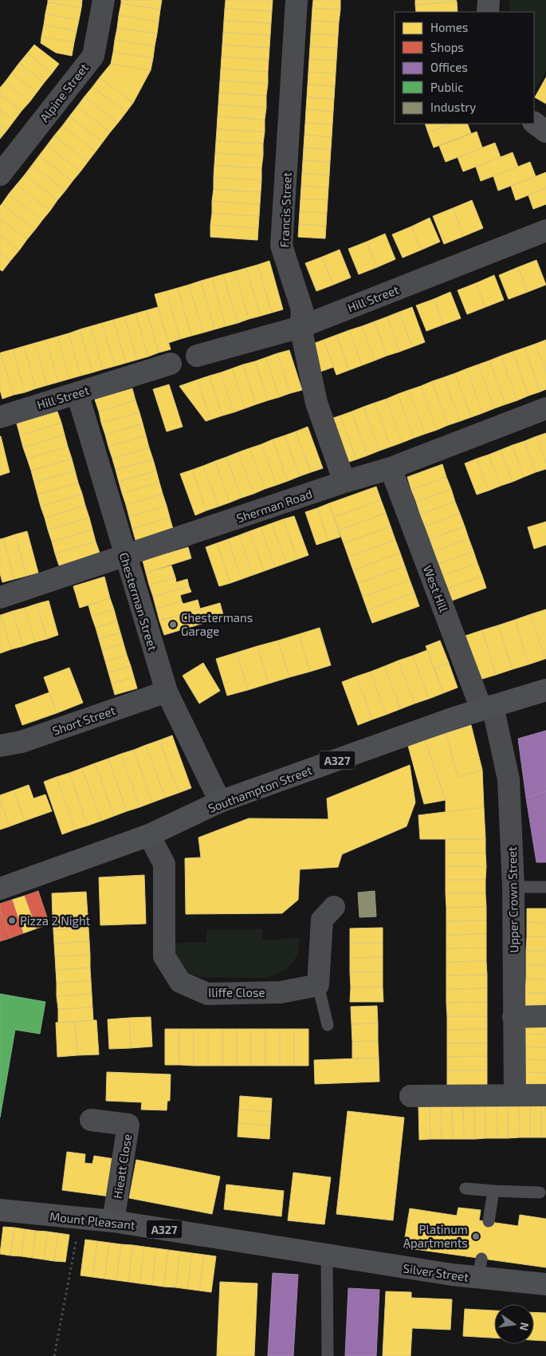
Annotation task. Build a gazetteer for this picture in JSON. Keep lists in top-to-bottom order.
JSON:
{
  "streets": {
    "main road": [
      "A327",
      "Southampton Street",
      "Mount Pleasant",
      "Silver Street"
    ],
    "street": [
      "Alpine Street",
      "Francis Street",
      "Hill Street",
      "Sherman Road",
      "West Hill",
      "Chesterman Street",
      "Short Street",
      "Upper Crown Street",
      "Iliffe Close",
      "Hieatt Close"
    ]
  },
  "crossings": [
    ["Francis Street", "Hill Street"],
    ["Francis Street", "Sherman Road"],
    ["Hill Street", "Chesterman Street"],
    ["Sherman Road", "West Hill"],
    ["Sherman Road", "Chesterman Street"],
    ["West Hill", "Southampton Street"],
    ["West Hill", "Upper Crown Street"],
    ["Chesterman Street", "Short Street"],
    ["Chesterman Street", "Southampton Street"],
    ["Southampton Street", "Upper Crown Street"],
    ["Southampton Street", "Iliffe Close"],
    ["Hieatt Close", "Mount Pleasant"],
    ["Mount Pleasant", "Silver Street"]
  ],
  "places": ["Chestermans Garage", "Pizza 2 Night", "Platinum Apartments"],
  "legend": [
    "Homes",
    "Shops",
    "Offices",
    "Public",
    "Industry"
  ],
  "north": "right"
}
